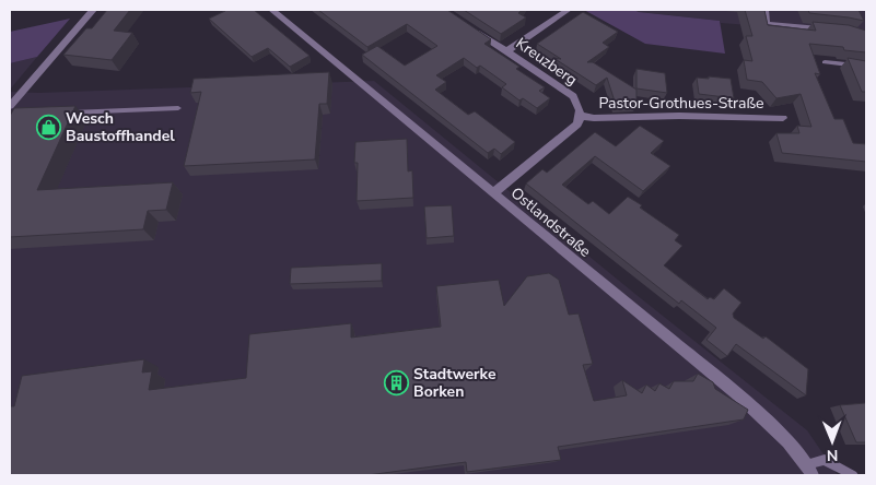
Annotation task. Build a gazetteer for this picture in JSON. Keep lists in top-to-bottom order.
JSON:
{
  "streets": {
    "street": ["Kreuzberg", "Pastor-Grothues-Straße", "Ostlandstraße"]
  },
  "crossings": [
    ["Kreuzberg", "Pastor-Grothues-Straße"]
  ],
  "places": {
    "shop": ["Wesch Baustoffhandel"],
    "building": ["Stadtwerke Borken"]
  },
  "north": "bottom"
}
